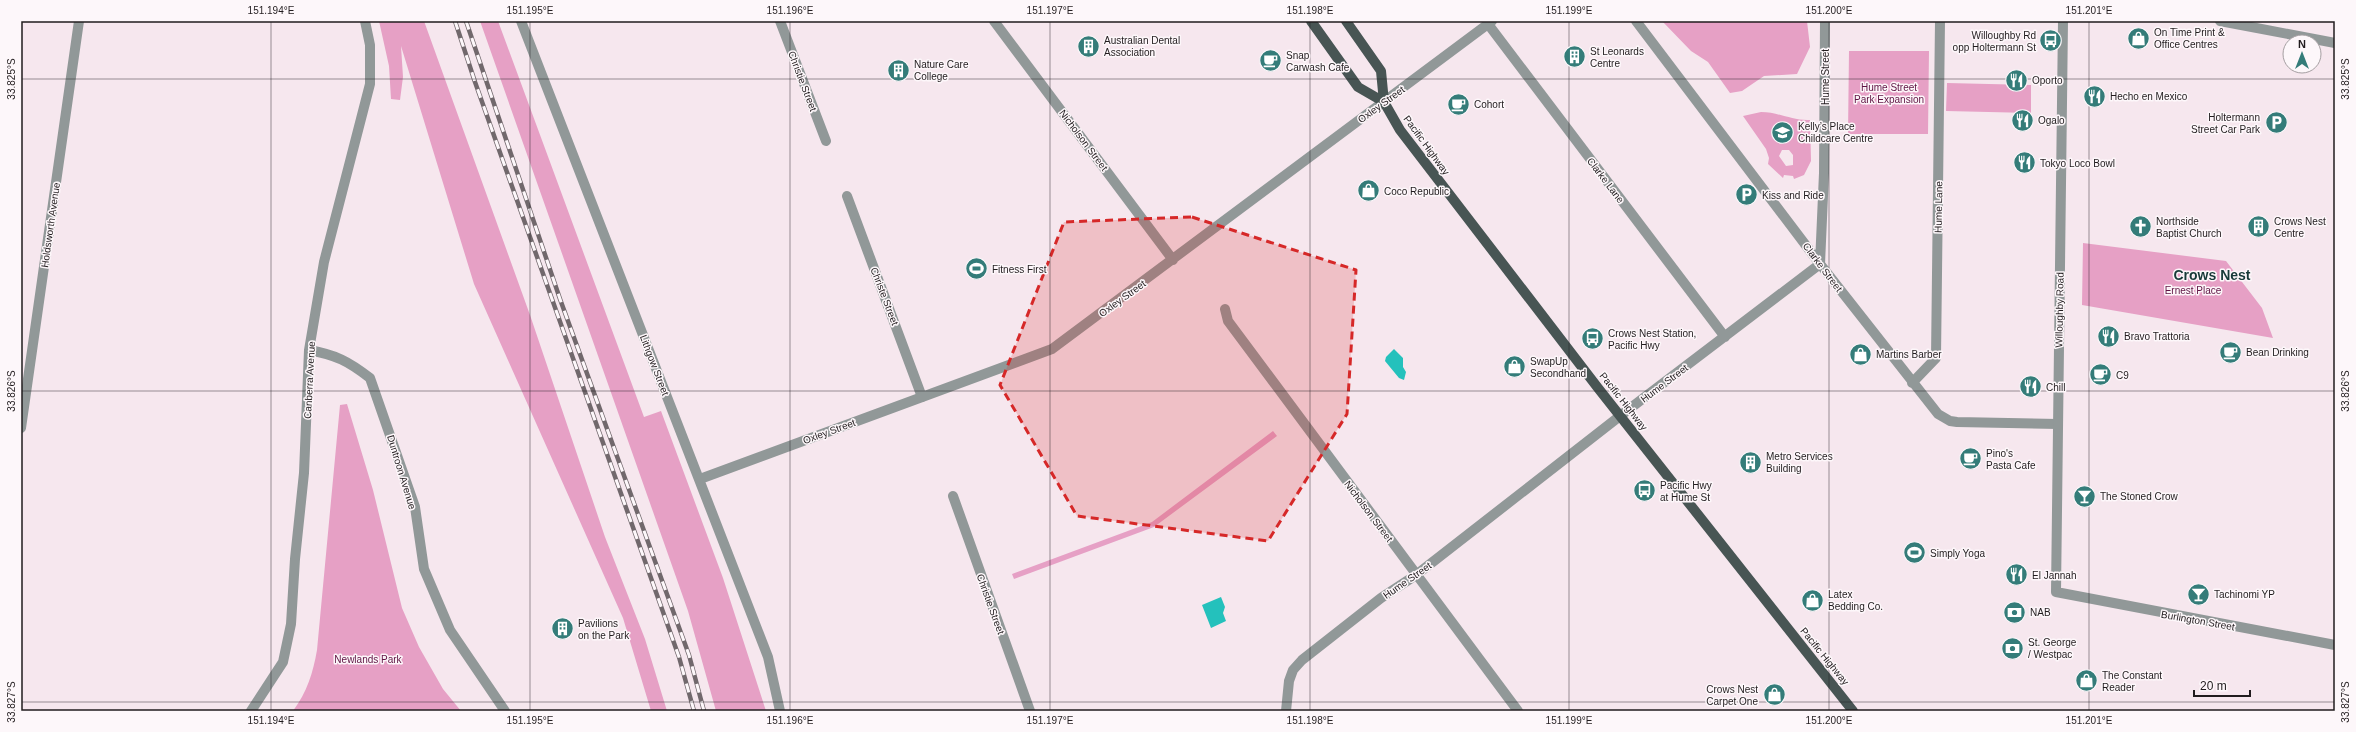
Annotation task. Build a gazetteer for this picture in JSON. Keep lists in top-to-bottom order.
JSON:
{
  "streets": {
    "main road": ["Pacific Highway"],
    "street": [
      "Hume Street",
      "Christie Street",
      "Oxley Street",
      "Nicholson Street",
      "Clarke Lane",
      "Hume Lane",
      "Holdsworth Avenue",
      "Clarke Street",
      "Christe Street",
      "Willoughby Road",
      "Lithgow Street",
      "Canberra Avenue",
      "Duntroon Avenue",
      "Burlington Street"
    ]
  },
  "crossings": [
    ["Hume Street", "Nicholson Street"],
    ["Hume Street", "Pacific Highway"],
    ["Hume Street", "Clarke Lane"],
    ["Hume Street", "Clarke Street"],
    ["Oxley Street", "Nicholson Street"],
    ["Oxley Street", "Pacific Highway"],
    ["Oxley Street", "Clarke Lane"],
    ["Oxley Street", "Christe Street"],
    ["Oxley Street", "Lithgow Street"],
    ["Hume Lane", "Clarke Street"],
    ["Clarke Street", "Willoughby Road"],
    ["Willoughby Road", "Burlington Street"],
    ["Canberra Avenue", "Duntroon Avenue"]
  ],
  "districts": ["Crows Nest"],
  "parks": ["Hume Street Park Expansion", "Ernest Place", "Newlands Park"],
  "places": {
    "shop": [
      "On Time Print & Office Centres",
      "Coco Republic",
      "Martins Barber",
      "SwapUp Secondhand",
      "Latex Bedding Co.",
      "The Constant Reader",
      "Crows Nest Carpet One"
    ],
    "bus stop": ["Willoughby Rd opp Holtermann St", "Crows Nest Station, Pacific Hwy", "Pacific Hwy at Hume St"],
    "building": [
      "Australian Dental Association",
      "St Leonards Centre",
      "Nature Care College",
      "Crows Nest Centre",
      "Metro Services Building",
      "Pavilions on the Park"
    ],
    "cafe": [
      "Snap Carwash Cafe",
      "Cohort",
      "Bean Drinking",
      "C9",
      "Pino's Pasta Cafe"
    ],
    "restaurant": [
      "Oporto",
      "Hecho en Mexico",
      "Ogalo",
      "Tokyo Loco Bowl",
      "Bravo Trattoria",
      "Chill",
      "El Jannah"
    ],
    "parking": ["Holtermann Street Car Park", "Kiss and Ride"],
    "school or university": ["Kelly’s Place Childcare Centre"],
    "church": ["Northside Baptist Church"],
    "sports": ["Fitness First", "Simply Yoga"],
    "bar": ["The Stoned Crow", "Tachinomi YP"],
    "bank": ["NAB", "St. George / Westpac"]
  },
  "scale_bar": "20 m",
  "north": "top",
  "coordinates": [
    "151.194°E",
    "151.195°E",
    "151.196°E",
    "151.197°E",
    "151.198°E",
    "151.199°E",
    "151.200°E",
    "151.201°E",
    "33.825°S",
    "33.826°S",
    "33.827°S"
  ]
}
